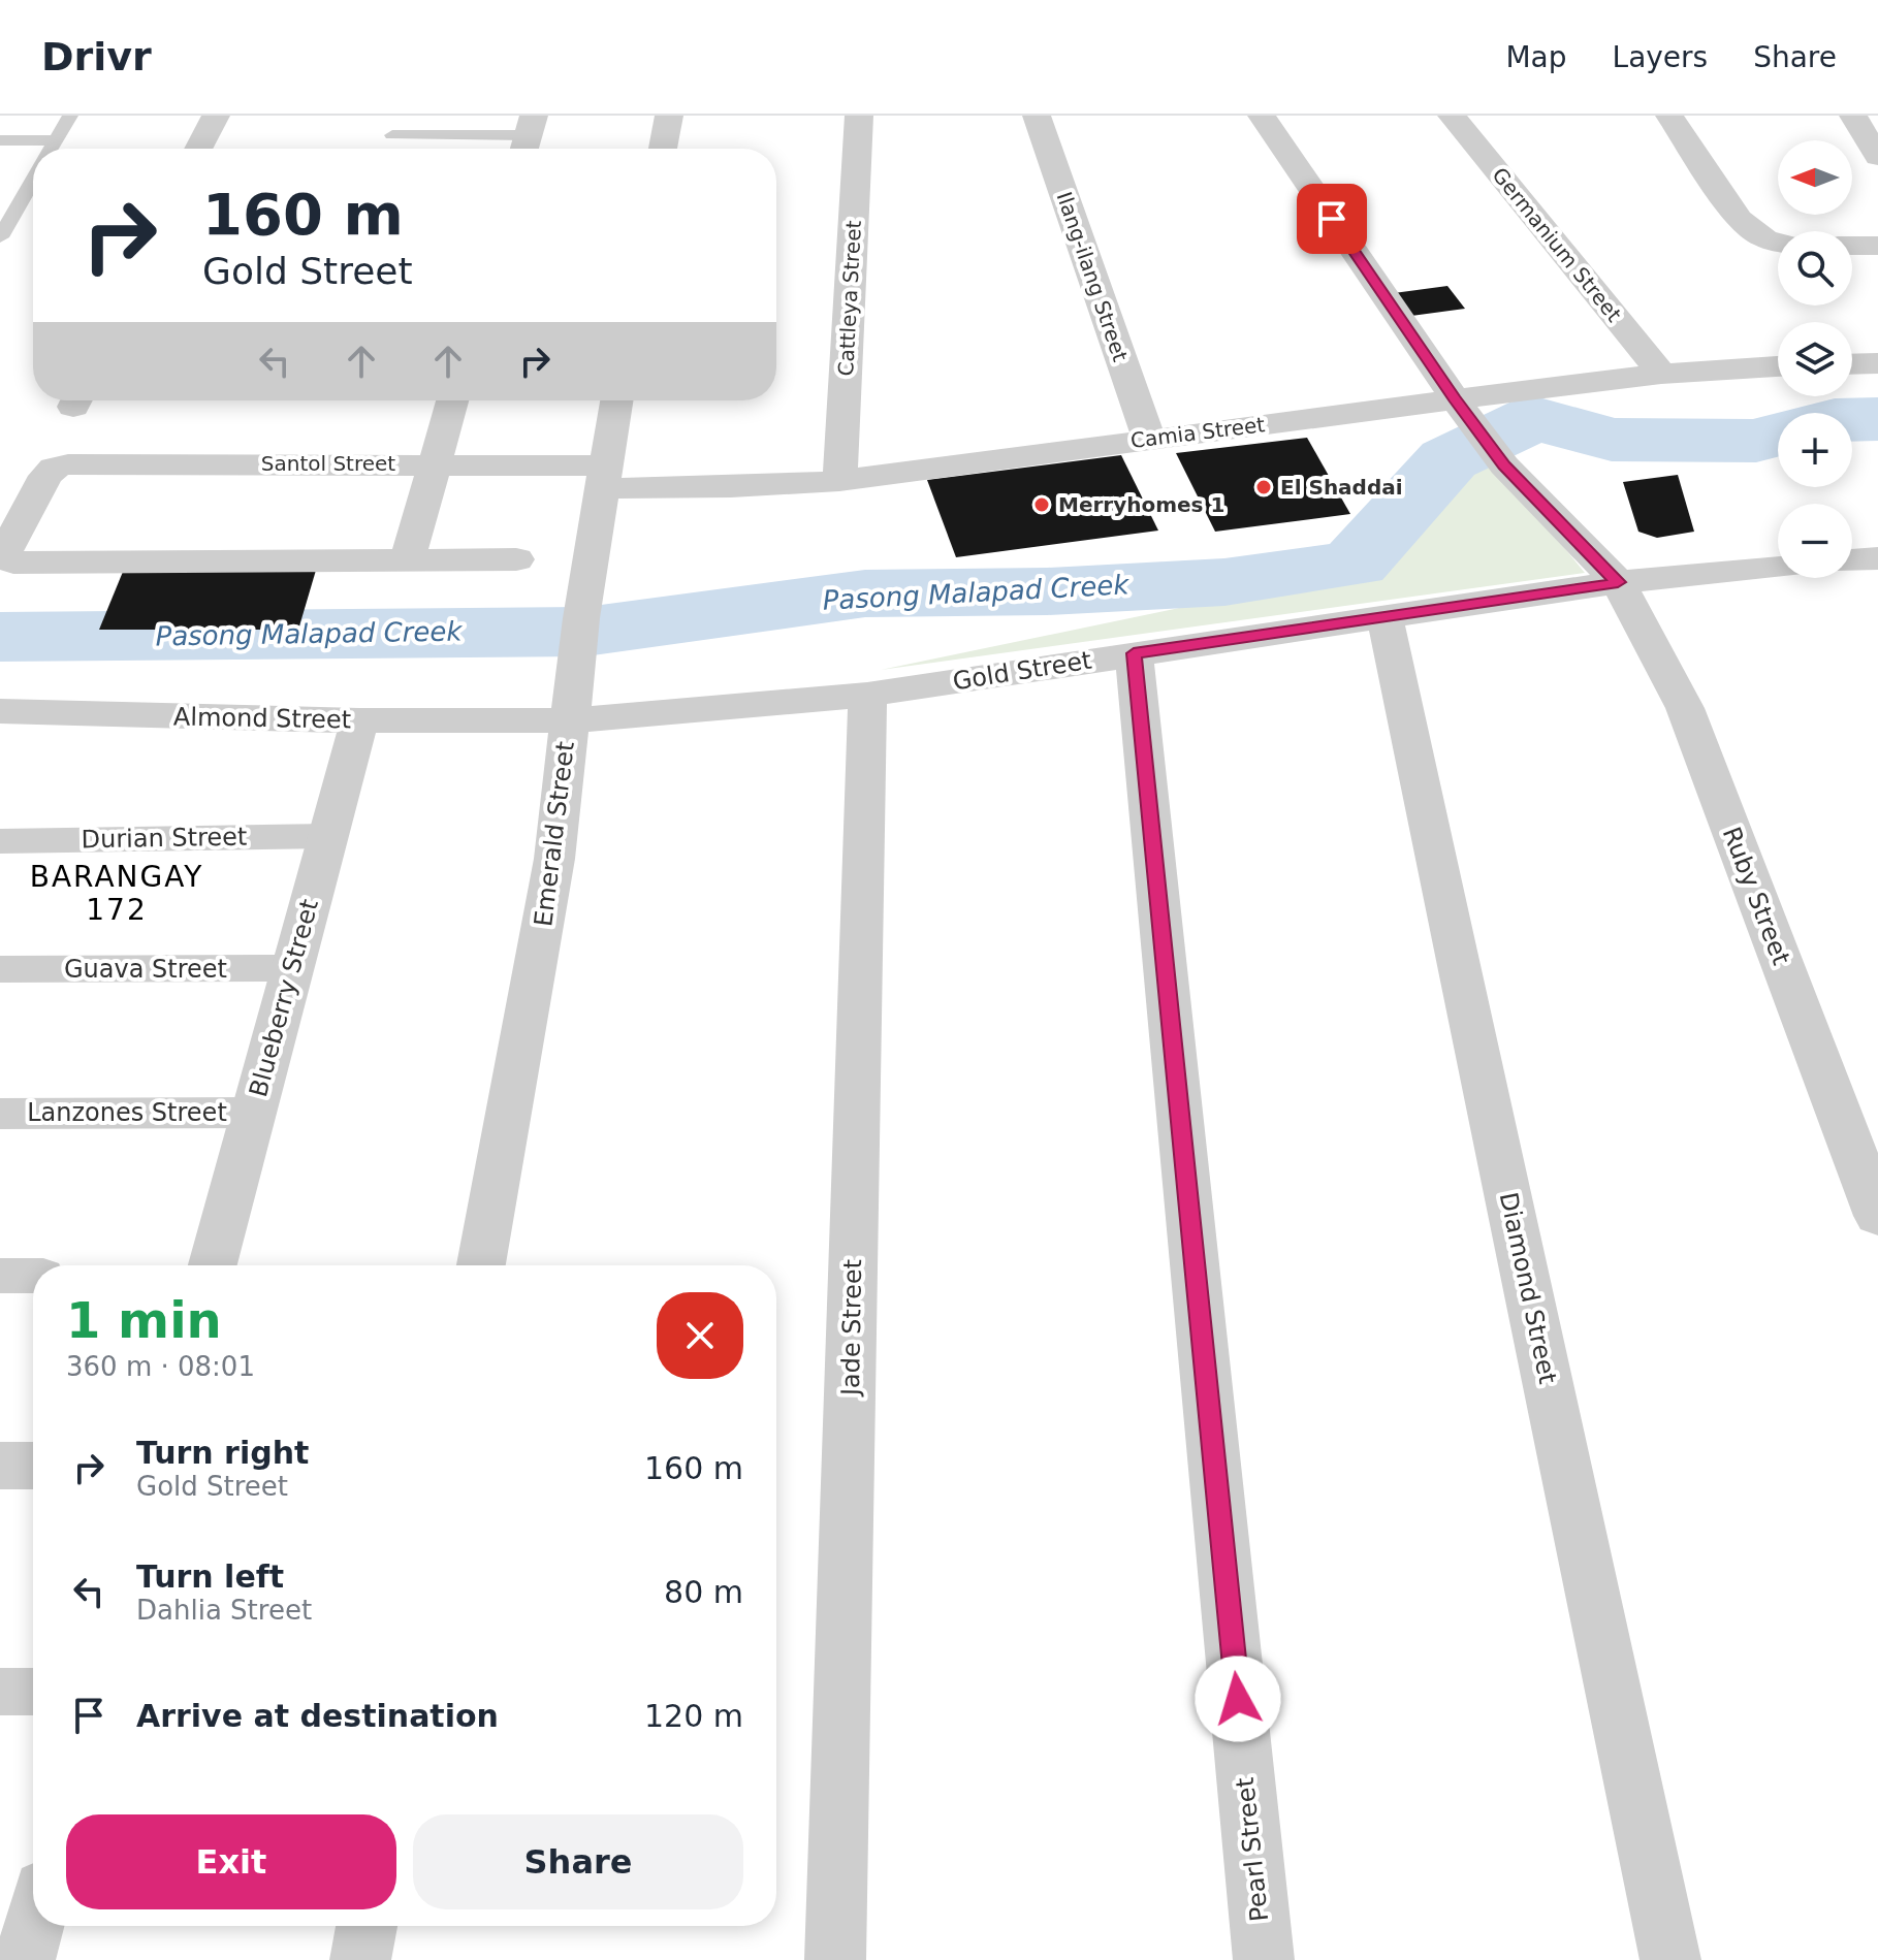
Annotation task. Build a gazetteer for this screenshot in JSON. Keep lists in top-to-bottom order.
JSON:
{
  "streets": {
    "street": [
      "Germanium Street",
      "Ilang-ilang Street",
      "Cattleya Street",
      "Camia Street",
      "Santol Street",
      "Gold Street",
      "Almond Street",
      "Emerald Street",
      "Durian Street",
      "Ruby Street",
      "Guava Street",
      "Blueberry Street",
      "Lanzones Street",
      "Diamond Street",
      "Jade Street",
      "Pearl Street"
    ]
  },
  "crossings": [
    ["Germanium Street", "Camia Street"],
    ["Ilang-ilang Street", "Camia Street"],
    ["Cattleya Street", "Camia Street"],
    ["Camia Street", "Santol Street"],
    ["Camia Street", "Emerald Street"],
    ["Camia Street", "Ruby Street"],
    ["Santol Street", "Emerald Street"],
    ["Gold Street", "Almond Street"],
    ["Gold Street", "Emerald Street"],
    ["Gold Street", "Ruby Street"],
    ["Gold Street", "Diamond Street"],
    ["Gold Street", "Jade Street"],
    ["Gold Street", "Pearl Street"],
    ["Almond Street", "Emerald Street"],
    ["Almond Street", "Blueberry Street"],
    ["Durian Street", "Blueberry Street"],
    ["Guava Street", "Blueberry Street"],
    ["Blueberry Street", "Lanzones Street"]
  ],
  "districts": ["BARANGAY 172"],
  "water": ["Pasong Malapad Creek"],
  "places": ["El Shaddai", "Merryhomes 1"],
  "north": "left",
  "page": {
    "header": "Drivr",
    "nav": ["Map", "Layers", "Share"],
    "map_buttons": ["+", "−"],
    "turn": ["160 m", "Gold Street"],
    "heading": ["1 min", "360 m · 08:01"],
    "list": [
      {
        "name": "Turn right",
        "note": "Gold Street",
        "value": "160 m"
      },
      {
        "name": "Turn left",
        "note": "Dahlia Street",
        "value": "80 m"
      },
      {
        "name": "Arrive at destination",
        "value": "120 m"
      }
    ],
    "buttons": ["Exit", "Share"]
  }
}
